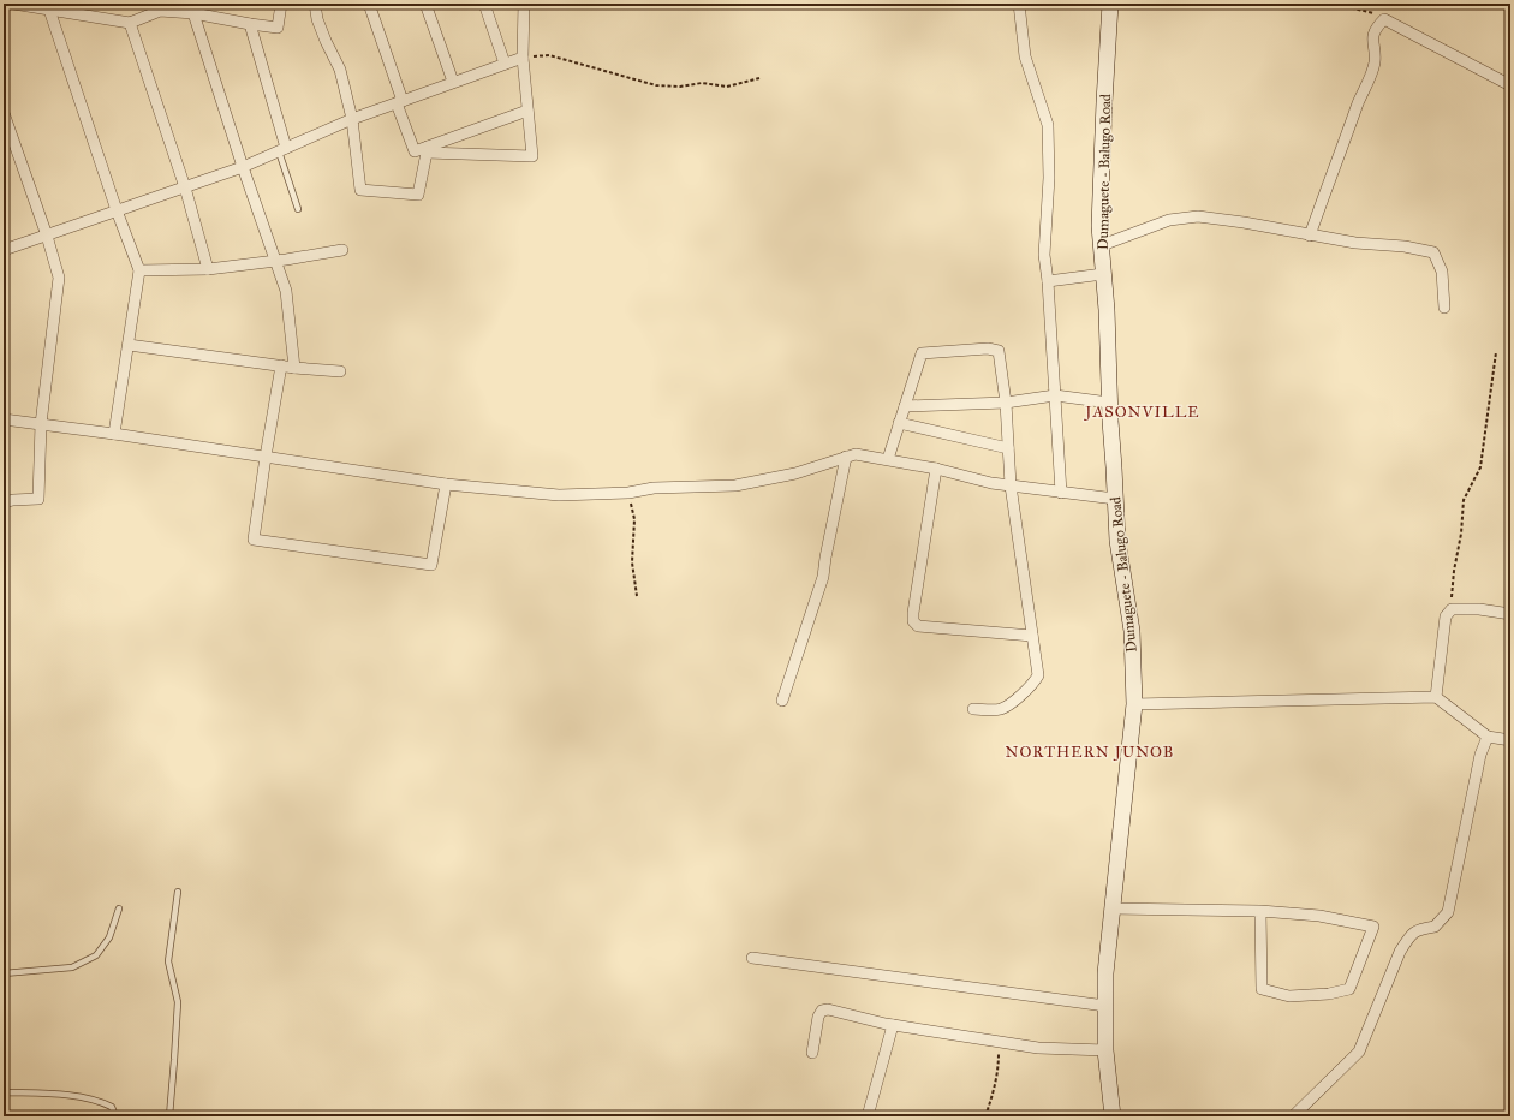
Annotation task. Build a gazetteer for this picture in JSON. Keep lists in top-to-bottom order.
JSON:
{
  "streets": {
    "street": ["Dumaguete - Balugo Road"]
  },
  "districts": ["JASONVILLE", "NORTHERN JUNOB"]
}
